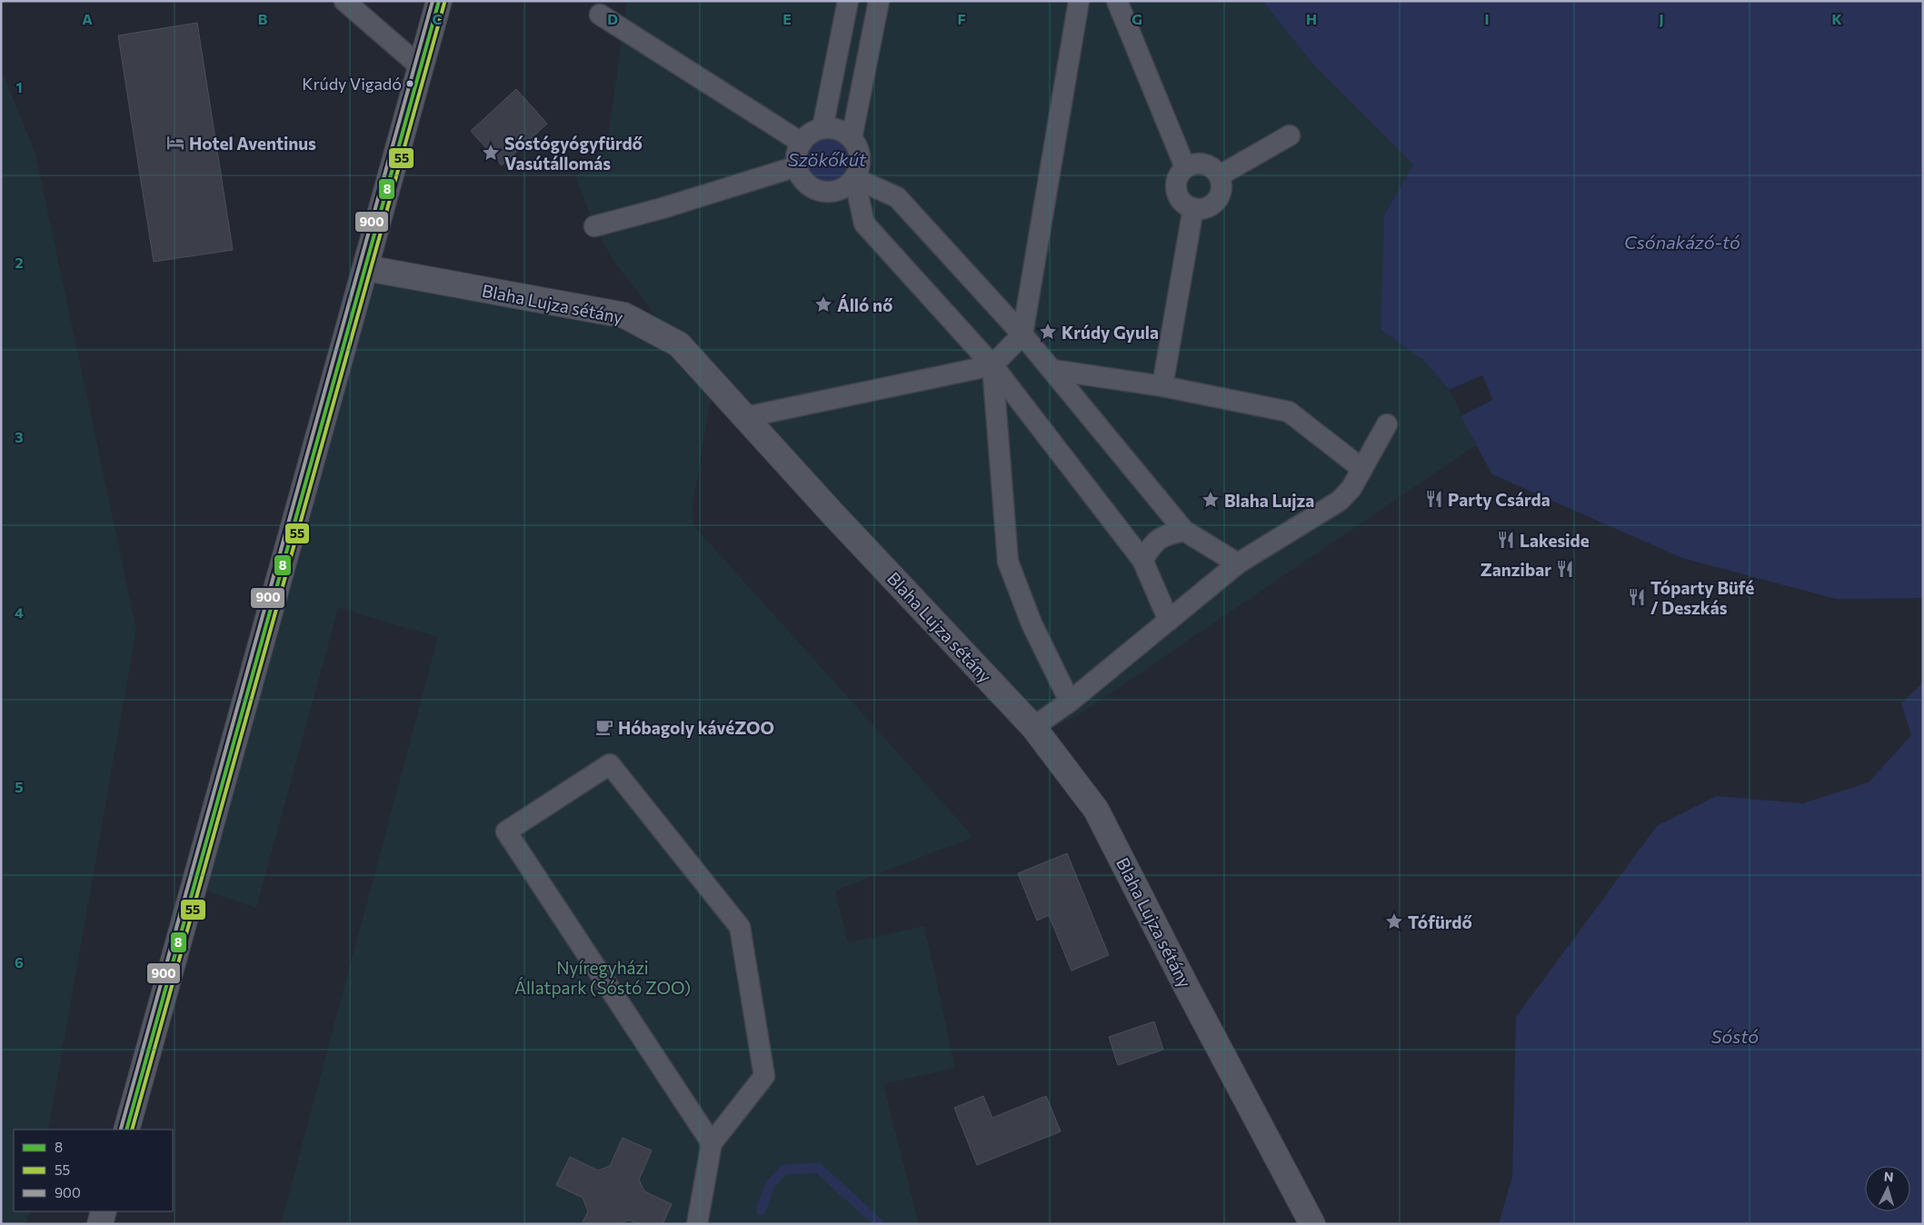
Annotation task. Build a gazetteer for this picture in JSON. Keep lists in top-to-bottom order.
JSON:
{
  "streets": {
    "street": ["Blaha Lujza sétány"]
  },
  "water": ["Szökőkút", "Csónakázó-tó", "Sóstó"],
  "parks": ["Nyíregyházi Állatpark (Sóstó ZOO)"],
  "places": {
    "other": ["Krúdy Vigadó"],
    "hotel": ["Hotel Aventinus"],
    "place": [
      "Sóstógyógyfürdő Vasútállomás",
      "Álló nő",
      "Krúdy Gyula",
      "Blaha Lujza",
      "Tófürdő"
    ],
    "restaurant": [
      "Party Csárda",
      "Lakeside",
      "Zanzibar",
      "Tóparty Büfé / Deszkás"
    ],
    "cafe": ["Hóbagoly kávéZOO"]
  },
  "lines": ["transit line 8", "transit line 900", "transit line 55"],
  "legend": ["8", "55", "900"],
  "north": "top",
  "grid": {
    "columns": [
      "A",
      "B",
      "C",
      "D",
      "E",
      "F",
      "G",
      "H",
      "I",
      "J",
      "K"
    ],
    "rows": [
      "1",
      "2",
      "3",
      "4",
      "5",
      "6"
    ]
  }
}
